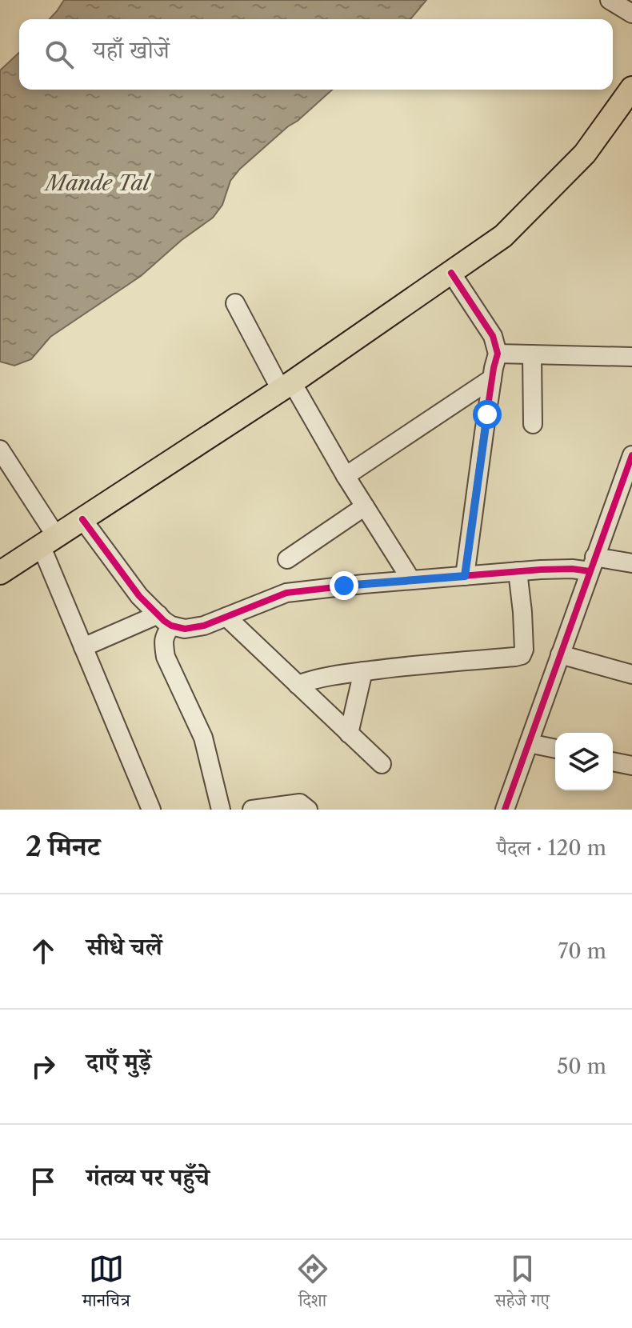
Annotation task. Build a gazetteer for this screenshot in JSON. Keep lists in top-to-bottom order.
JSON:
{
  "water": ["Mande Tal"],
  "page": {
    "search": "यहाँ खोजें",
    "heading": ["2 मिनट", "पैदल · 120 m"],
    "list": [
      ["सीधे चलें", "70 m"],
      ["दाएँ मुड़ें", "50 m"],
      "गंतव्य पर पहुँचे"
    ],
    "nav": ["मानचित्र", "दिशा", "सहेजे गए"]
  }
}
